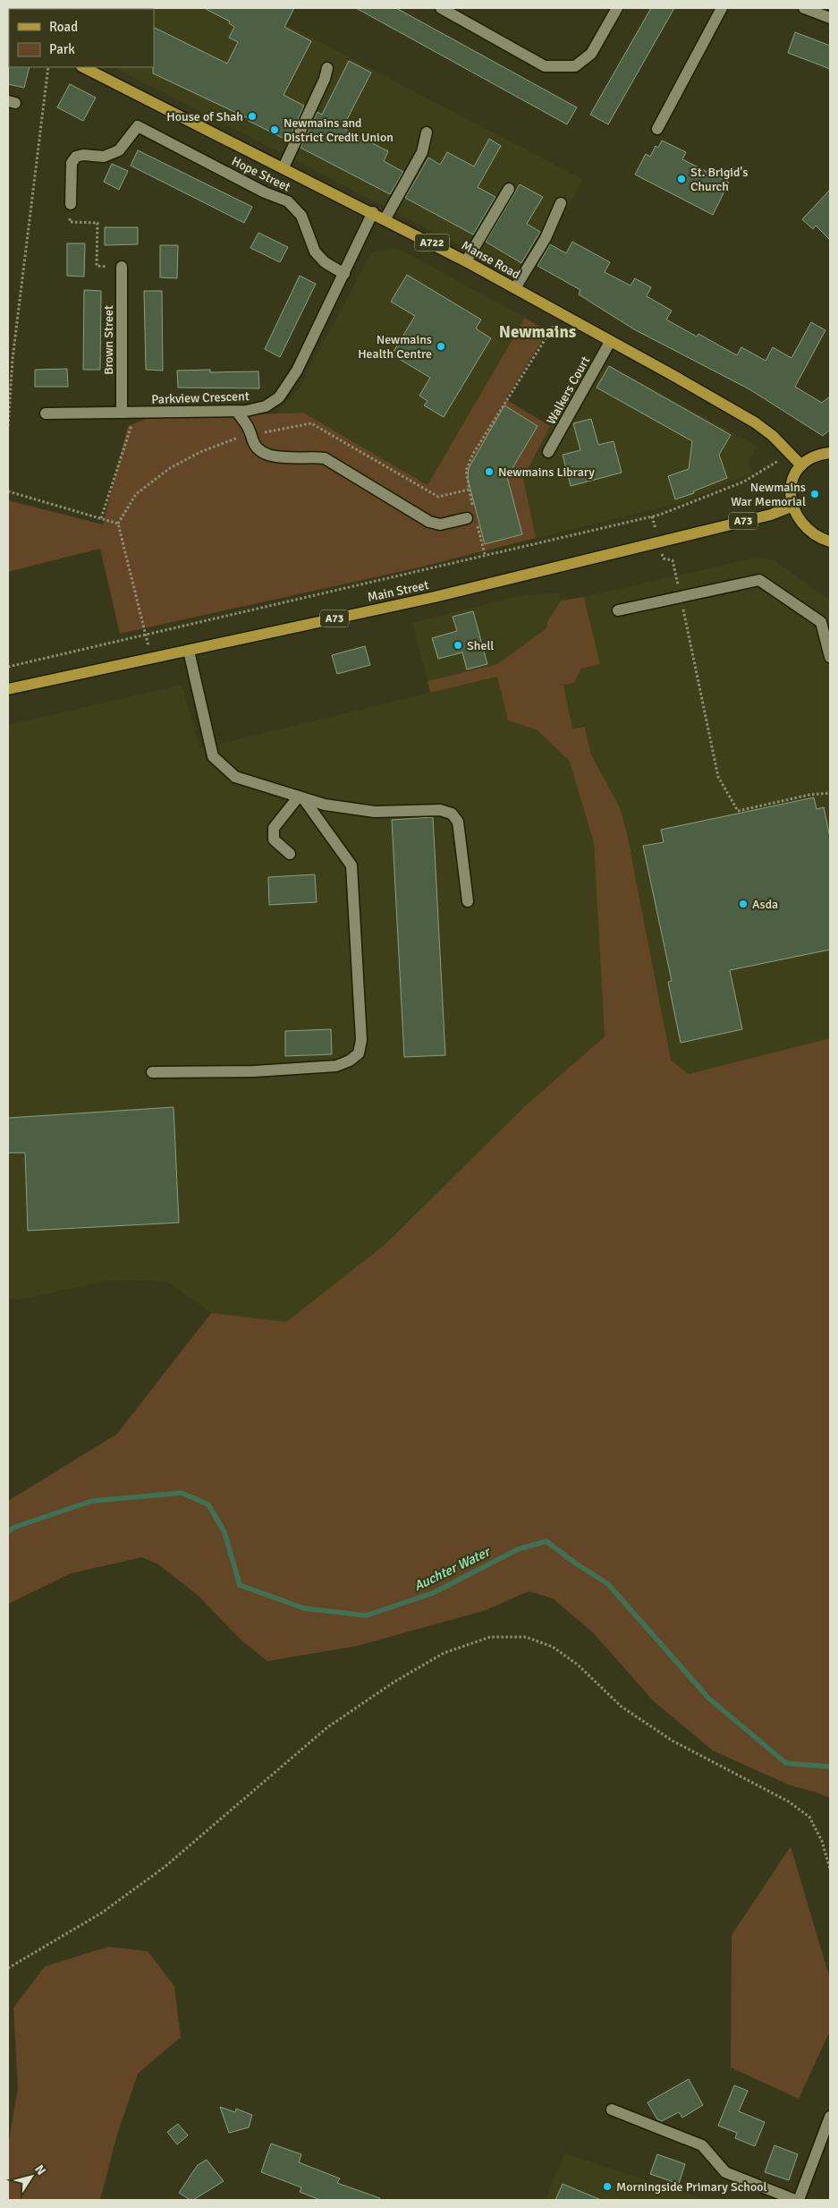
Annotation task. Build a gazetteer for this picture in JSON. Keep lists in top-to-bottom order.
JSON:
{
  "streets": {
    "main road": [
      "A722",
      "Manse Road",
      "A73",
      "Main Street"
    ],
    "street": [
      "Hope Street",
      "Brown Street",
      "Walkers Court",
      "Parkview Crescent"
    ]
  },
  "crossings": [
    ["Hope Street", "Parkview Crescent"],
    ["Manse Road", "Walkers Court"],
    ["Manse Road", "Parkview Crescent"],
    ["Brown Street", "Parkview Crescent"]
  ],
  "districts": ["Newmains"],
  "water": ["Auchter Water"],
  "places": [
    "House of Shah",
    "Newmains and District Credit Union",
    "St. Brigid's Church",
    "Newmains Health Centre",
    "Newmains Library",
    "Newmains War Memorial",
    "Shell",
    "Asda",
    "Morningside Primary School"
  ],
  "legend": ["Road", "Park"],
  "north": "top right"
}
